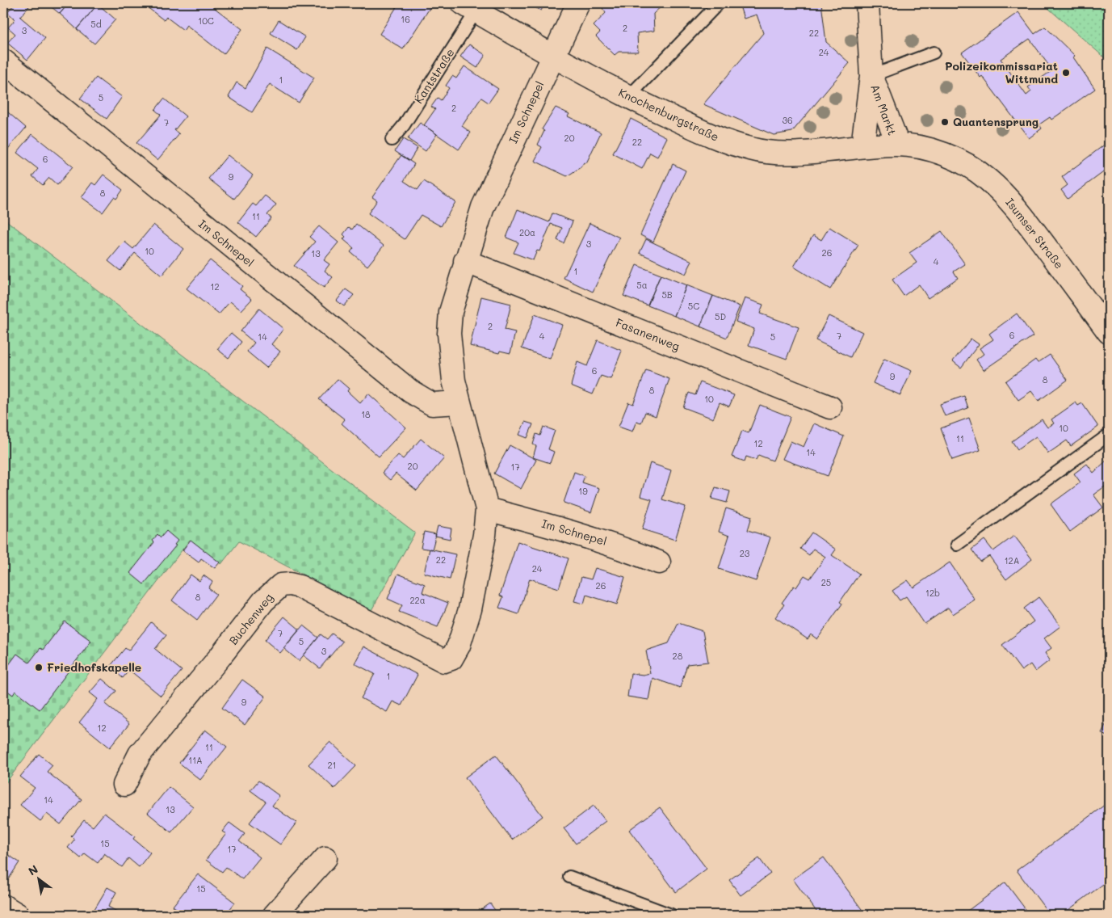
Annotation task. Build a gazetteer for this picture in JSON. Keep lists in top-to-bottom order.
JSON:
{
  "streets": {
    "street": [
      "Am Markt",
      "Im Schnepel",
      "Knochenburgstraße",
      "Isumser Straße",
      "Fasanenweg",
      "Buchenweg"
    ],
    "lane": ["Kantstraße"]
  },
  "crossings": [
    ["Kantstraße", "Knochenburgstraße"],
    ["Am Markt", "Knochenburgstraße"],
    ["Am Markt", "Isumser Straße"],
    ["Im Schnepel", "Knochenburgstraße"],
    ["Im Schnepel", "Fasanenweg"],
    ["Im Schnepel", "Buchenweg"],
    ["Knochenburgstraße", "Isumser Straße"]
  ],
  "places": ["Polizeikommissariat Wittmund", "Quantensprung", "Friedhofskapelle"],
  "house_numbers": [
    "16",
    "10C",
    "5d",
    "2",
    "3",
    "22",
    "24",
    "1",
    "5",
    "2",
    "36",
    "7",
    "20",
    "22",
    "6",
    "9",
    "8",
    "11",
    "20a",
    "3",
    "10",
    "26",
    "13",
    "4",
    "1",
    "5a",
    "12",
    "5B",
    "5C",
    "5D",
    "2",
    "6",
    "4",
    "7",
    "14",
    "5",
    "6",
    "9",
    "8",
    "8",
    "10",
    "18",
    "10",
    "11",
    "12",
    "14",
    "20",
    "17",
    "19",
    "23",
    "22",
    "12A",
    "24",
    "25",
    "26",
    "12b",
    "8",
    "22a",
    "7",
    "5",
    "3",
    "28",
    "1",
    "9",
    "12",
    "11",
    "11A",
    "21",
    "14",
    "13",
    "15",
    "17",
    "15"
  ],
  "north": "top left"
}
